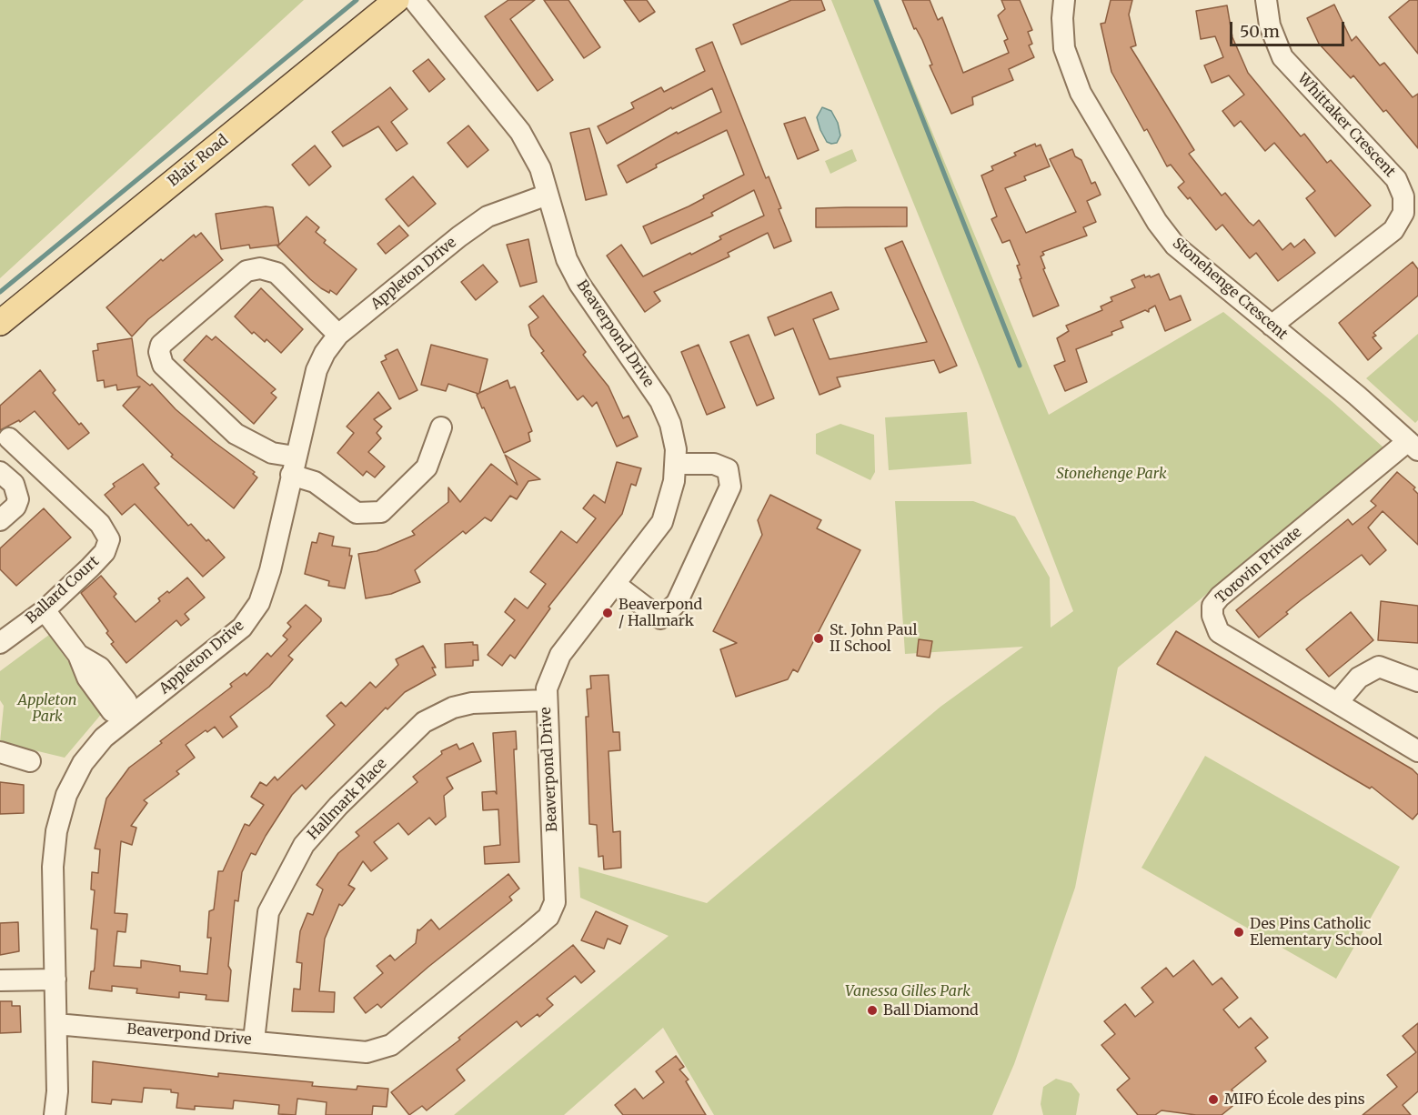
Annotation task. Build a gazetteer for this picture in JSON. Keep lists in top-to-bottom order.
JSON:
{
  "streets": {
    "main road": ["Blair Road"],
    "street": [
      "Whittaker Crescent",
      "Appleton Drive",
      "Stonehenge Crescent",
      "Beaverpond Drive",
      "Torovin Private",
      "Ballard Court",
      "Hallmark Place"
    ]
  },
  "crossings": [
    ["Whittaker Crescent", "Stonehenge Crescent"],
    ["Appleton Drive", "Beaverpond Drive"],
    ["Stonehenge Crescent", "Torovin Private"],
    ["Beaverpond Drive", "Hallmark Place"]
  ],
  "parks": ["Stonehenge Park", "Appleton Park", "Vanessa Gilles Park"],
  "places": [
    "Beaverpond / Hallmark",
    "St. John Paul II School",
    "Des Pins Catholic Elementary School",
    "Ball Diamond",
    "MIFO École des pins"
  ],
  "scale_bar": "50 m"
}
